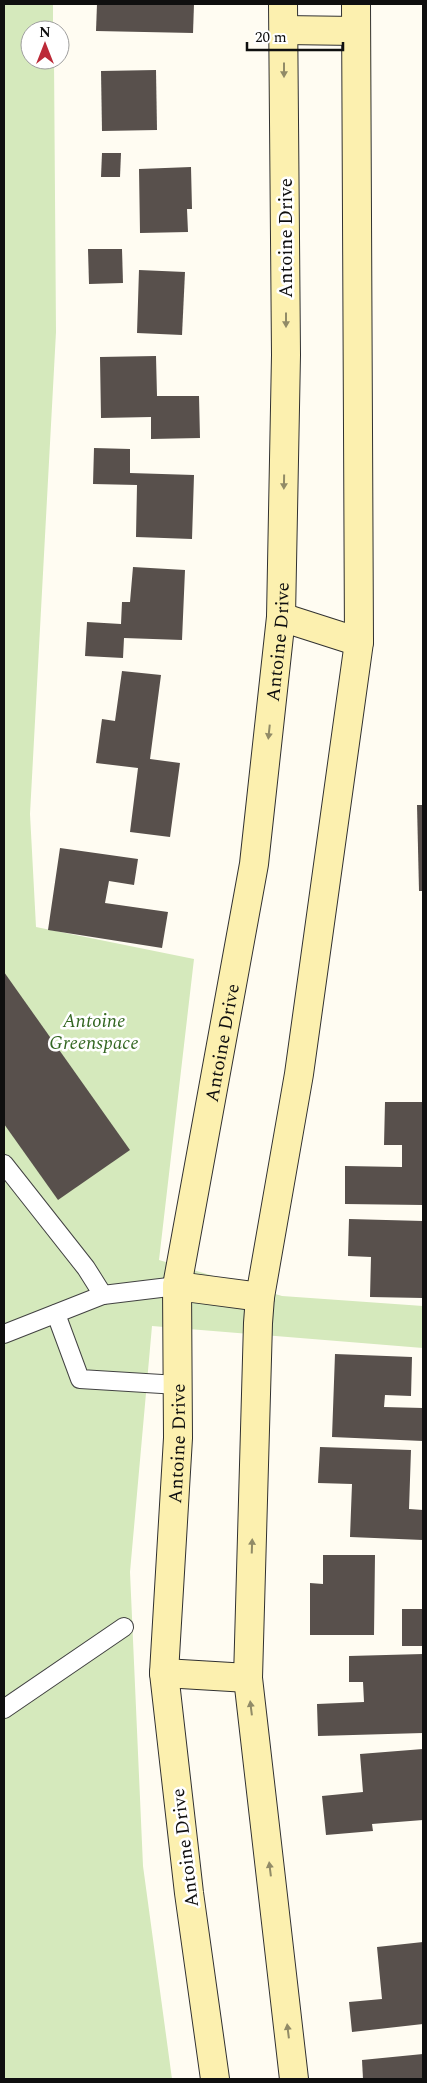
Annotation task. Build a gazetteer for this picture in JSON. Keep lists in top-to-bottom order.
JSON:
{
  "streets": {
    "main road": ["Antoine Drive"]
  },
  "parks": ["Antoine Greenspace"],
  "scale_bar": "20 m",
  "north": "top"
}
